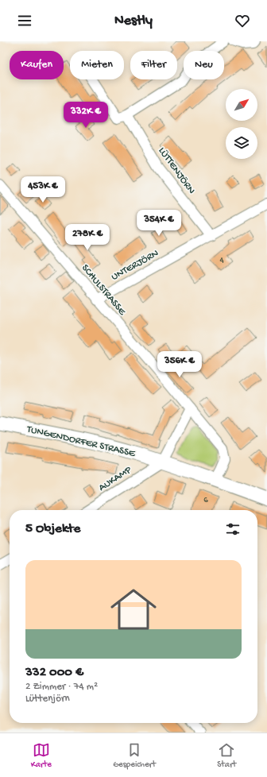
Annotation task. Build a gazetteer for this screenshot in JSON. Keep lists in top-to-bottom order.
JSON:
{
  "streets": {
    "main road": ["TUNGENDORFER STRASSE"],
    "street": [
      "LÜTTENJÖRN",
      "UNTERJÖRN",
      "SCHULSTRASSE",
      "AUKAMP"
    ]
  },
  "crossings": [
    ["LÜTTENJÖRN", "UNTERJÖRN"],
    ["UNTERJÖRN", "SCHULSTRASSE"],
    ["SCHULSTRASSE", "TUNGENDORFER STRASSE"],
    ["TUNGENDORFER STRASSE", "AUKAMP"]
  ],
  "house_numbers": ["4", "6"],
  "north": "top right",
  "page": {
    "header": "Nestly",
    "chip": [
      "Kaufen",
      "Mieten",
      "Filter",
      "Neu"
    ],
    "price": [
      "332K €",
      "453K €",
      "354K €",
      "278K €",
      "356K €"
    ],
    "heading": "5 Objekte",
    "list": [
      {
        "name": "332 000 €",
        "note": "2 Zimmer · 74 m² · Lüttenjörn"
      }
    ],
    "tabs": ["Karte", "Gespeichert", "Start"]
  }
}
